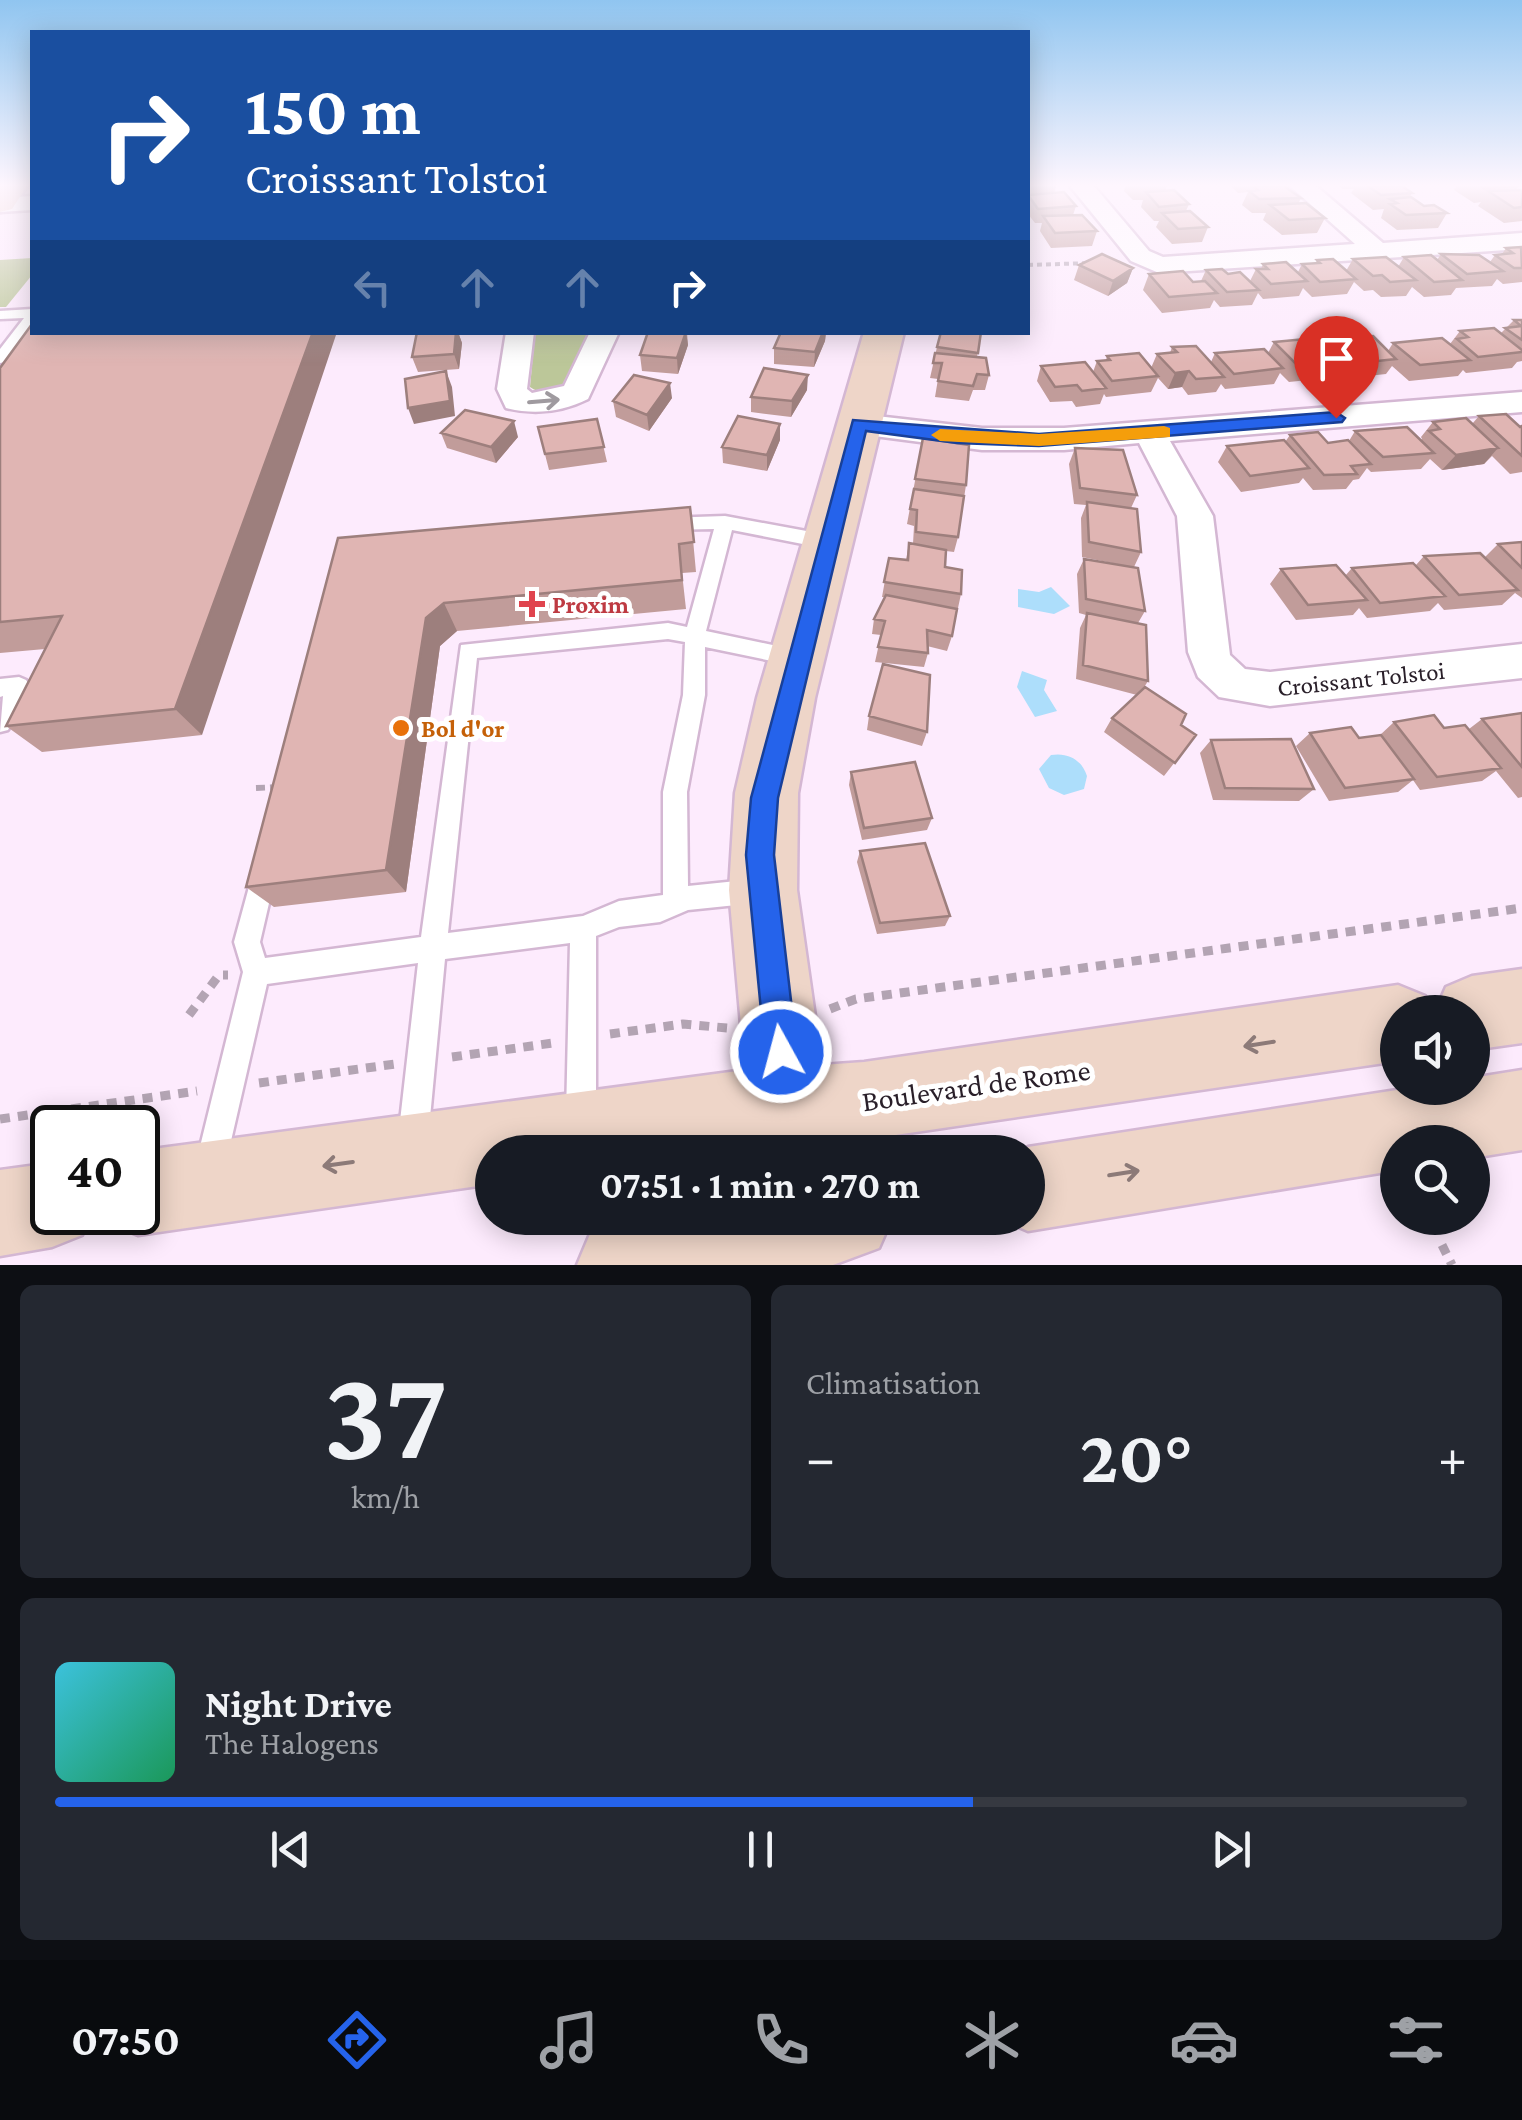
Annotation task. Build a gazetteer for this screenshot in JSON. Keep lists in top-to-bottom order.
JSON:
{
  "streets": {
    "main road": ["Boulevard de Rome"],
    "street": ["Croissant Tolstoi"]
  },
  "places": {
    "health": ["Proxim"],
    "other": ["Bol d'or"]
  },
  "page": {
    "turn": ["150 m", "Croissant Tolstoi"],
    "limit": "40",
    "trip": "07:51 · 1 min · 270 m",
    "tile": [
      ["37", "km/h"],
      "Climatisation"
    ],
    "heat": ["−", "20°", "+"],
    "song": ["Night Drive", "The Halogens"],
    "tabs": "07:50"
  }
}
